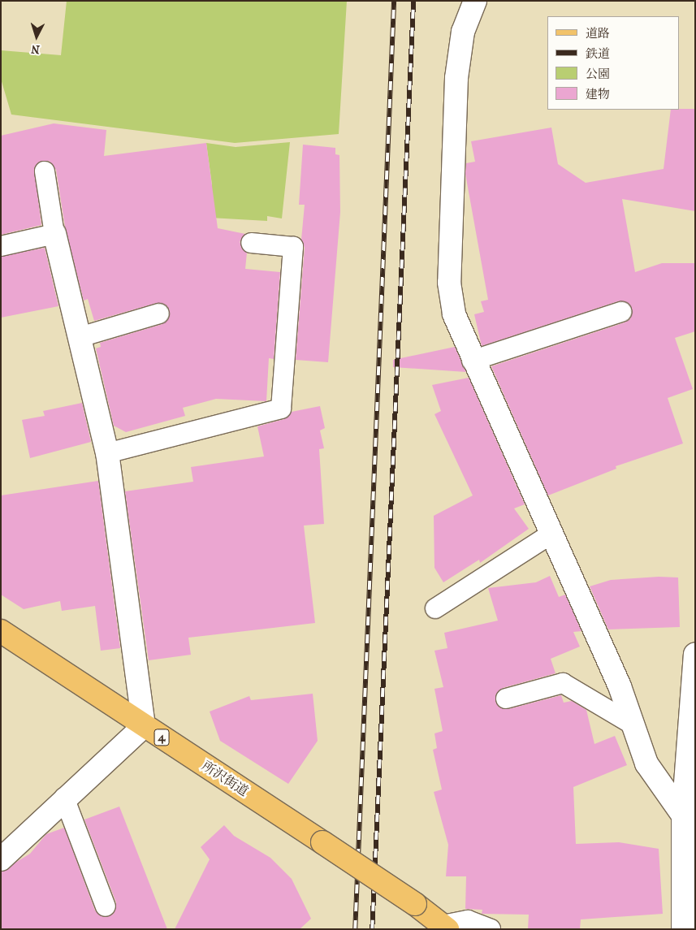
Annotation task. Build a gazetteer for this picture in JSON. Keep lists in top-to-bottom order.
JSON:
{
  "streets": {
    "main road": ["4", "所沢街道"]
  },
  "legend": [
    "道路",
    "鉄道",
    "公園",
    "建物"
  ],
  "north": "bottom"
}
